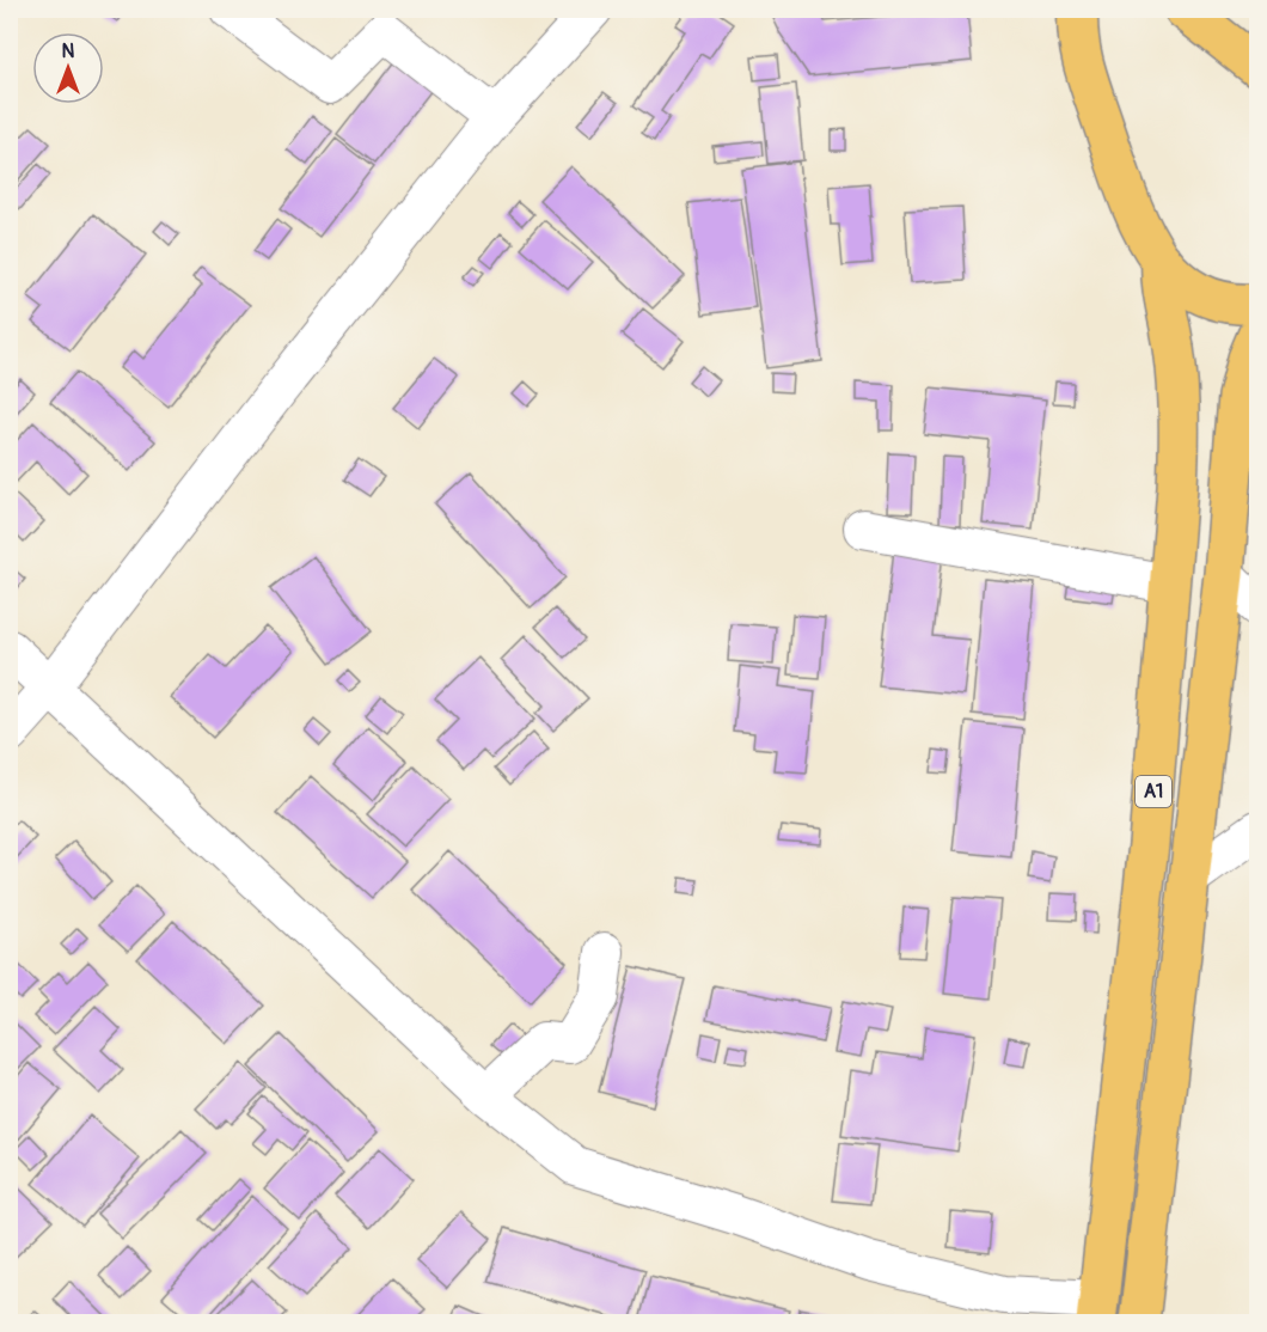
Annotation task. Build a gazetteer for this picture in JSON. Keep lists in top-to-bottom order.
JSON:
{
  "streets": {
    "main road": ["A1"]
  },
  "north": "top"
}
